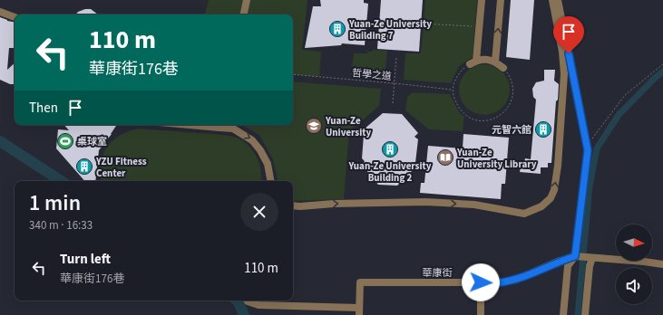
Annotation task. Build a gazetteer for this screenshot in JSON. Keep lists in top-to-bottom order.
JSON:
{
  "streets": {
    "street": ["華康街"],
    "path": ["哲學之道"]
  },
  "places": {
    "building": [
      "Yuan-Ze University Building 7",
      "元智六館",
      "Yuan-Ze University Building 2",
      "YZU Fitness Center"
    ],
    "school or university": ["Yuan-Ze University"],
    "sports": ["桌球室"],
    "library": ["Yuan-Ze University Library"]
  },
  "north": "right",
  "page": {
    "turn": ["110 m", "華康街176巷"],
    "then": "Then",
    "heading": ["1 min", "340 m · 16:33"],
    "list": [
      {
        "name": "Turn left",
        "note": "華康街176巷",
        "value": "110 m"
      }
    ]
  }
}
